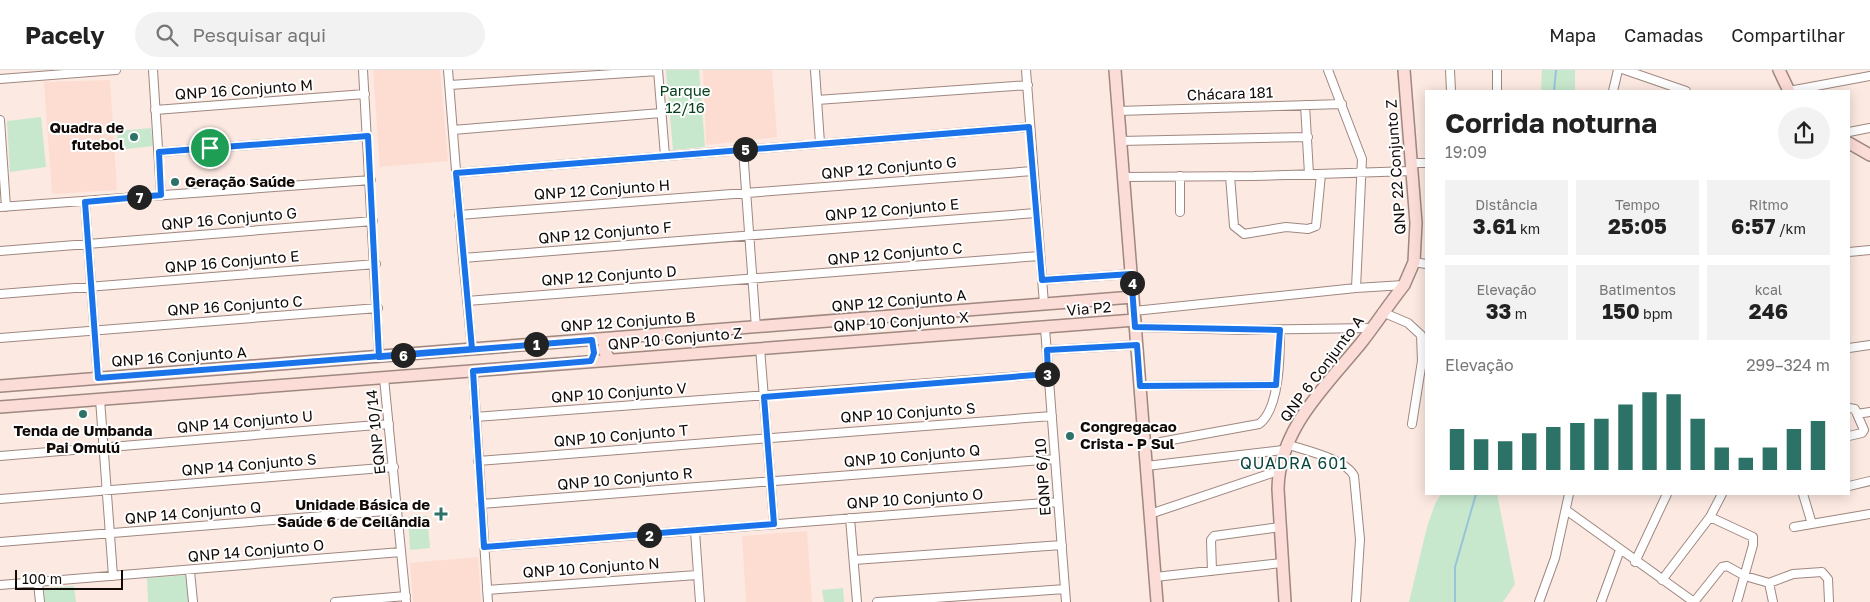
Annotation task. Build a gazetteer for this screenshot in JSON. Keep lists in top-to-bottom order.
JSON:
{
  "streets": {
    "street": [
      "QNP 16 Conjunto M",
      "Chácara 181",
      "QNP 22 Conjunto Z",
      "QNP 12 Conjunto G",
      "QNP 12 Conjunto H",
      "QNP 12 Conjunto E",
      "QNP 16 Conjunto G",
      "QNP 12 Conjunto F",
      "QNP 12 Conjunto C",
      "QNP 16 Conjunto E",
      "QNP 12 Conjunto D",
      "QNP 12 Conjunto A",
      "QNP 16 Conjunto C",
      "Via P2",
      "QNP 12 Conjunto B",
      "QNP 10 Conjunto X",
      "QNP 10 Conjunto Z",
      "QNP 16 Conjunto A",
      "QNP 6 Conjunto A",
      "QNP 10 Conjunto V",
      "QNP 10 Conjunto S",
      "QNP 14 Conjunto U",
      "EQNP 10/14",
      "QNP 10 Conjunto T",
      "QNP 10 Conjunto Q",
      "QNP 14 Conjunto S",
      "EQNP 6/10",
      "QNP 10 Conjunto R",
      "QNP 10 Conjunto O",
      "QNP 14 Conjunto Q",
      "QNP 14 Conjunto O",
      "QNP 10 Conjunto N"
    ]
  },
  "crossings": [
    ["QNP 22 Conjunto Z", "QNP 6 Conjunto A"],
    ["QNP 12 Conjunto G", "QNP 12 Conjunto H"],
    ["QNP 12 Conjunto E", "QNP 12 Conjunto F"],
    ["QNP 16 Conjunto G", "QNP 16 Conjunto A"],
    ["QNP 12 Conjunto C", "QNP 12 Conjunto D"],
    ["QNP 16 Conjunto E", "QNP 16 Conjunto A"],
    ["QNP 12 Conjunto A", "Via P2"],
    ["QNP 12 Conjunto A", "QNP 12 Conjunto B"],
    ["QNP 16 Conjunto C", "QNP 16 Conjunto A"],
    ["Via P2", "QNP 10 Conjunto X"],
    ["Via P2", "EQNP 6/10"],
    ["QNP 10 Conjunto X", "QNP 10 Conjunto Z"],
    ["QNP 10 Conjunto X", "EQNP 6/10"],
    ["QNP 10 Conjunto V", "EQNP 6/10"],
    ["QNP 10 Conjunto S", "QNP 10 Conjunto T"],
    ["QNP 10 Conjunto S", "EQNP 6/10"],
    ["QNP 14 Conjunto U", "EQNP 10/14"],
    ["EQNP 10/14", "QNP 14 Conjunto S"],
    ["EQNP 10/14", "QNP 14 Conjunto Q"],
    ["EQNP 10/14", "QNP 14 Conjunto O"],
    ["QNP 10 Conjunto Q", "EQNP 6/10"],
    ["QNP 10 Conjunto Q", "QNP 10 Conjunto R"],
    ["EQNP 6/10", "QNP 10 Conjunto O"]
  ],
  "districts": ["QUADRA 601"],
  "parks": ["Parque 12/16"],
  "places": {
    "other": [
      "Quadra de futebol",
      "Geração Saúde",
      "Tenda de Umbanda Pai Omulú",
      "Congregacao Crista - P Sul"
    ],
    "health": ["Unidade Básica de Saúde 6 de Ceilândia"]
  },
  "scale_bar": "100 m",
  "page": {
    "header": "Pacely",
    "search": "Pesquisar aqui",
    "nav": ["Mapa", "Camadas", "Compartilhar"],
    "heading": ["Corrida noturna", "19:09"],
    "pins": [
      "5",
      "7",
      "4",
      "1",
      "6",
      "3",
      "2"
    ],
    "stats": [
      ["Distância", "3.61 km"],
      ["Tempo", "25:05"],
      ["Ritmo", "6:57 /km"],
      ["Elevação", "33 m"],
      ["Batimentos", "150 bpm"],
      ["kcal", "246"]
    ],
    "chart": ["Elevação", "299–324 m"],
    "scale": "100 m"
  }
}
